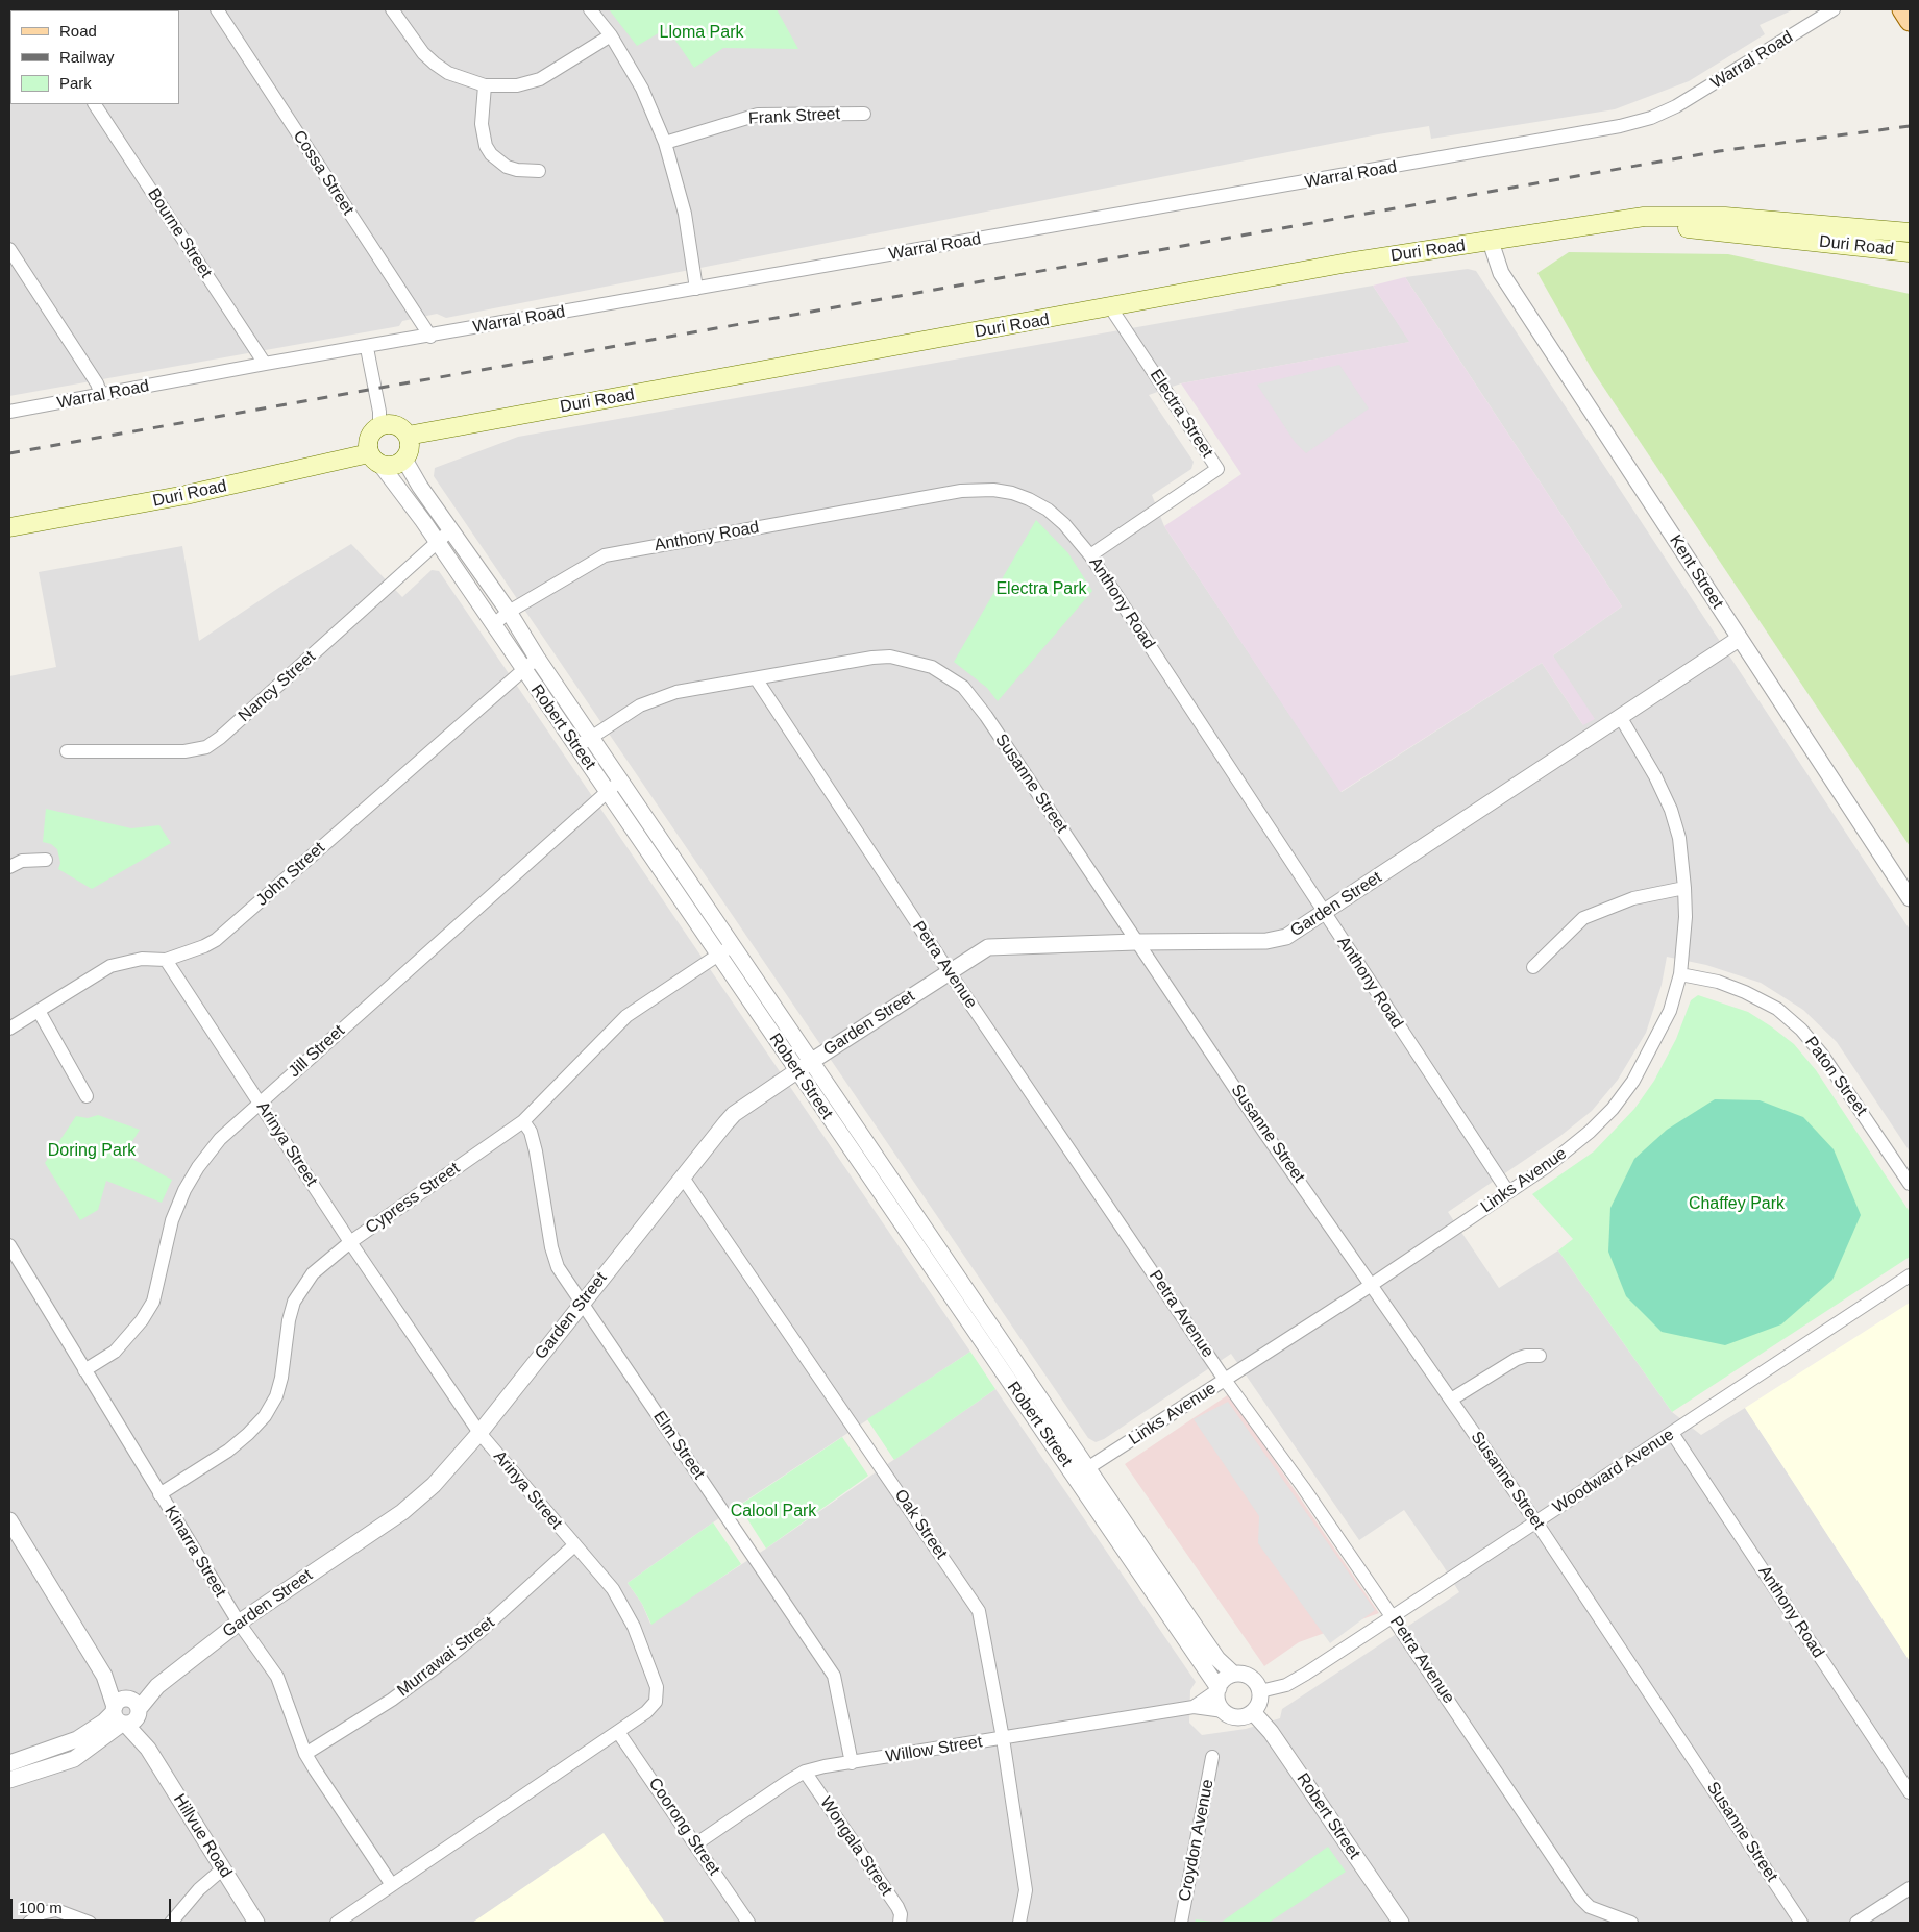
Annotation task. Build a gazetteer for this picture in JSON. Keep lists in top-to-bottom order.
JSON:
{
  "streets": {
    "main road": ["Duri Road"],
    "street": [
      "Warral Road",
      "Frank Street",
      "Cossa Street",
      "Bourne Street",
      "Electra Street",
      "Anthony Road",
      "Kent Street",
      "Nancy Street",
      "Robert Street",
      "Susanne Street",
      "John Street",
      "Garden Street",
      "Petra Avenue",
      "Jill Street",
      "Paton Street",
      "Arinya Street",
      "Links Avenue",
      "Cypress Street",
      "Elm Street",
      "Woodward Avenue",
      "Oak Street",
      "Kinarra Street",
      "Murrawai Street",
      "Willow Street",
      "Coorong Street",
      "Hillvue Road",
      "Croydon Avenue",
      "Wongala Street"
    ]
  },
  "crossings": [
    ["Warral Road", "Cossa Street"],
    ["Warral Road", "Bourne Street"],
    ["Duri Road", "Electra Street"],
    ["Duri Road", "Kent Street"],
    ["Duri Road", "Robert Street"],
    ["Electra Street", "Anthony Road"],
    ["Anthony Road", "Robert Street"],
    ["Anthony Road", "Garden Street"],
    ["Anthony Road", "Links Avenue"],
    ["Anthony Road", "Woodward Avenue"],
    ["Kent Street", "Garden Street"],
    ["Nancy Street", "Robert Street"],
    ["Robert Street", "Susanne Street"],
    ["Robert Street", "John Street"],
    ["Robert Street", "Garden Street"],
    ["Robert Street", "Jill Street"],
    ["Robert Street", "Links Avenue"],
    ["Robert Street", "Cypress Street"],
    ["Robert Street", "Woodward Avenue"],
    ["Robert Street", "Willow Street"],
    ["Susanne Street", "Garden Street"],
    ["Susanne Street", "Petra Avenue"],
    ["Susanne Street", "Links Avenue"],
    ["Susanne Street", "Woodward Avenue"],
    ["John Street", "Arinya Street"],
    ["Garden Street", "Petra Avenue"],
    ["Garden Street", "Arinya Street"],
    ["Garden Street", "Links Avenue"],
    ["Garden Street", "Elm Street"],
    ["Garden Street", "Oak Street"],
    ["Garden Street", "Kinarra Street"],
    ["Garden Street", "Hillvue Road"],
    ["Petra Avenue", "Links Avenue"],
    ["Petra Avenue", "Woodward Avenue"],
    ["Jill Street", "Arinya Street"],
    ["Jill Street", "Kinarra Street"],
    ["Paton Street", "Links Avenue"],
    ["Arinya Street", "Cypress Street"],
    ["Arinya Street", "Kinarra Street"],
    ["Arinya Street", "Murrawai Street"],
    ["Arinya Street", "Coorong Street"],
    ["Cypress Street", "Elm Street"],
    ["Cypress Street", "Kinarra Street"],
    ["Elm Street", "Willow Street"],
    ["Woodward Avenue", "Willow Street"],
    ["Oak Street", "Willow Street"],
    ["Kinarra Street", "Murrawai Street"],
    ["Willow Street", "Coorong Street"],
    ["Willow Street", "Wongala Street"]
  ],
  "parks": [
    "Lloma Park",
    "Electra Park",
    "Doring Park",
    "Chaffey Park",
    "Calool Park"
  ],
  "legend": ["Road", "Railway", "Park"],
  "scale_bar": "100 m"
}
